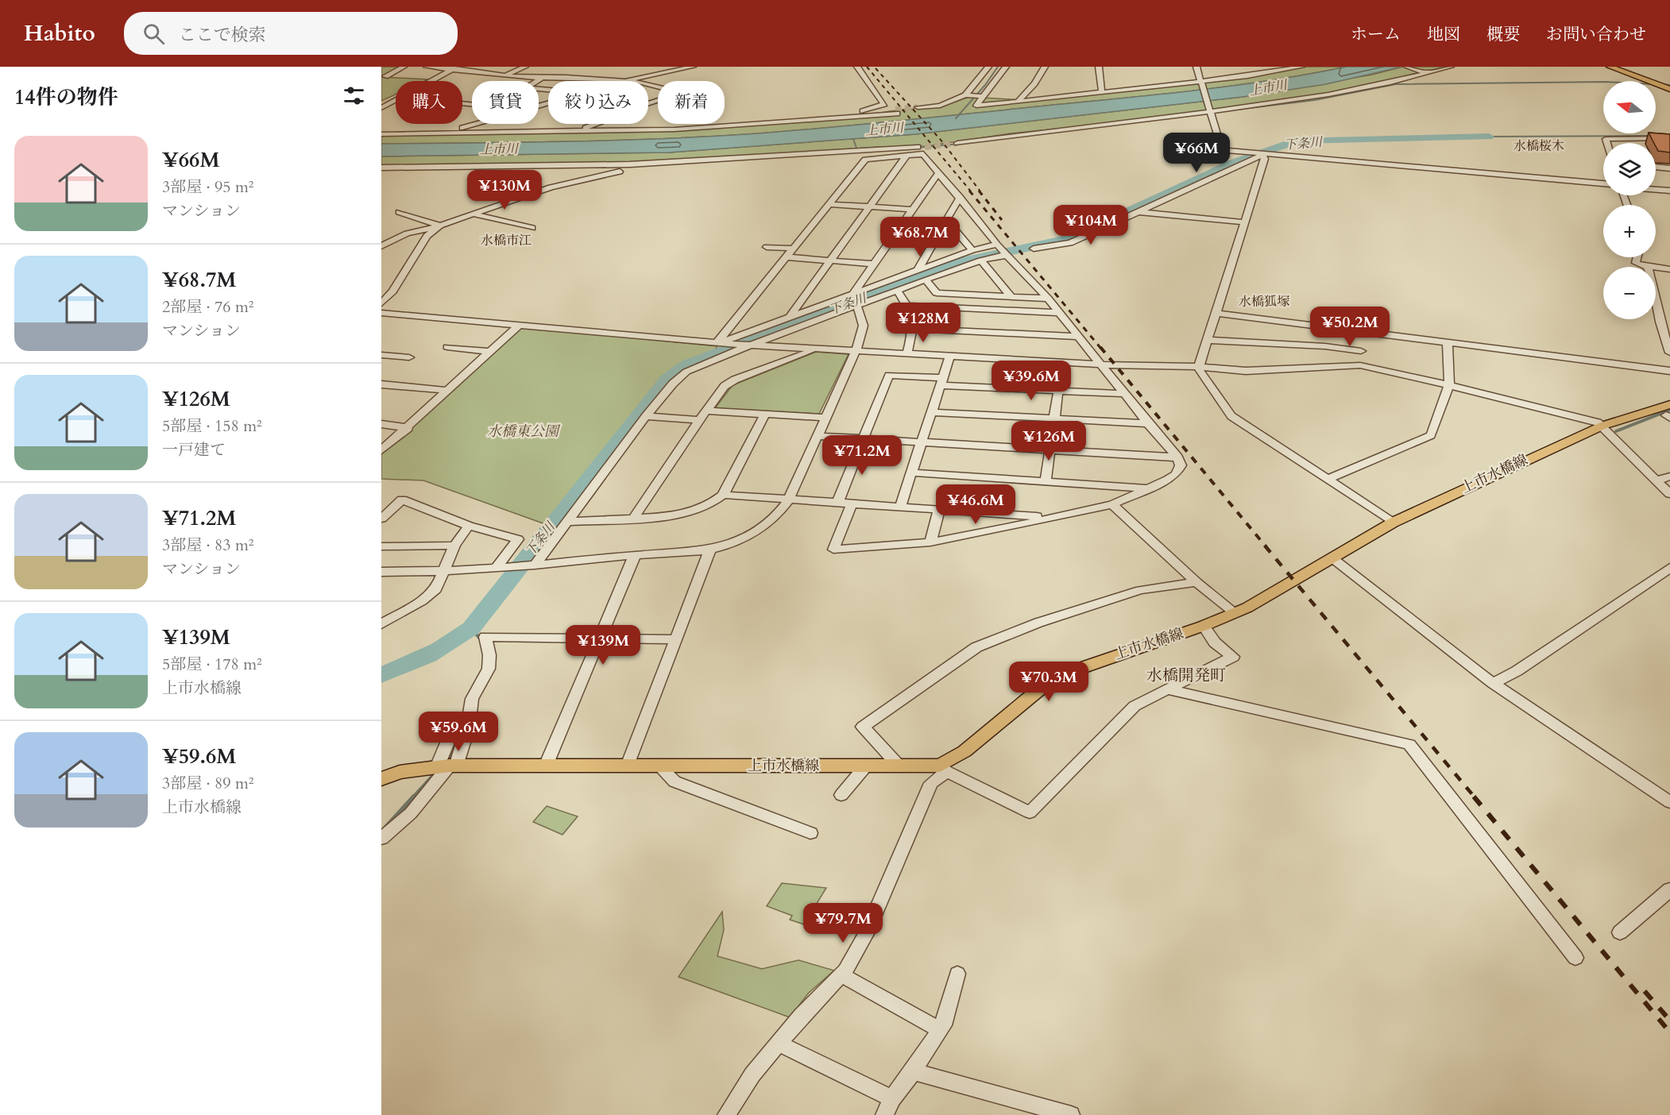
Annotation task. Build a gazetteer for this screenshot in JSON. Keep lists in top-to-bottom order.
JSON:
{
  "streets": {
    "main road": ["上市水橋線"]
  },
  "districts": [
    "水橋桜木",
    "水橋市江",
    "水橋狐塚",
    "水橋開発町"
  ],
  "water": ["上市川", "下条川"],
  "parks": ["水橋東公園"],
  "north": "left",
  "page": {
    "header": "Habito",
    "search": "ここで検索",
    "nav": [
      "ホーム",
      "地図",
      "概要",
      "お問い合わせ"
    ],
    "heading": "14件の物件",
    "map_buttons": ["+", "−"],
    "chip": [
      "購入",
      "賃貸",
      "絞り込み",
      "新着"
    ],
    "list": [
      {
        "name": "¥66M",
        "note": "3部屋 · 95 m² · マンション"
      },
      {
        "name": "¥68.7M",
        "note": "2部屋 · 76 m² · マンション"
      },
      {
        "name": "¥126M",
        "note": "5部屋 · 158 m² · 一戸建て"
      },
      {
        "name": "¥71.2M",
        "note": "3部屋 · 83 m² · マンション"
      },
      {
        "name": "¥139M",
        "note": "5部屋 · 178 m² · 上市水橋線"
      },
      {
        "name": "¥59.6M",
        "note": "3部屋 · 89 m² · 上市水橋線"
      }
    ],
    "price": [
      "¥66M",
      "¥130M",
      "¥104M",
      "¥68.7M",
      "¥128M",
      "¥50.2M",
      "¥39.6M",
      "¥126M",
      "¥71.2M",
      "¥46.6M",
      "¥139M",
      "¥70.3M",
      "¥59.6M",
      "¥79.7M"
    ]
  }
}
